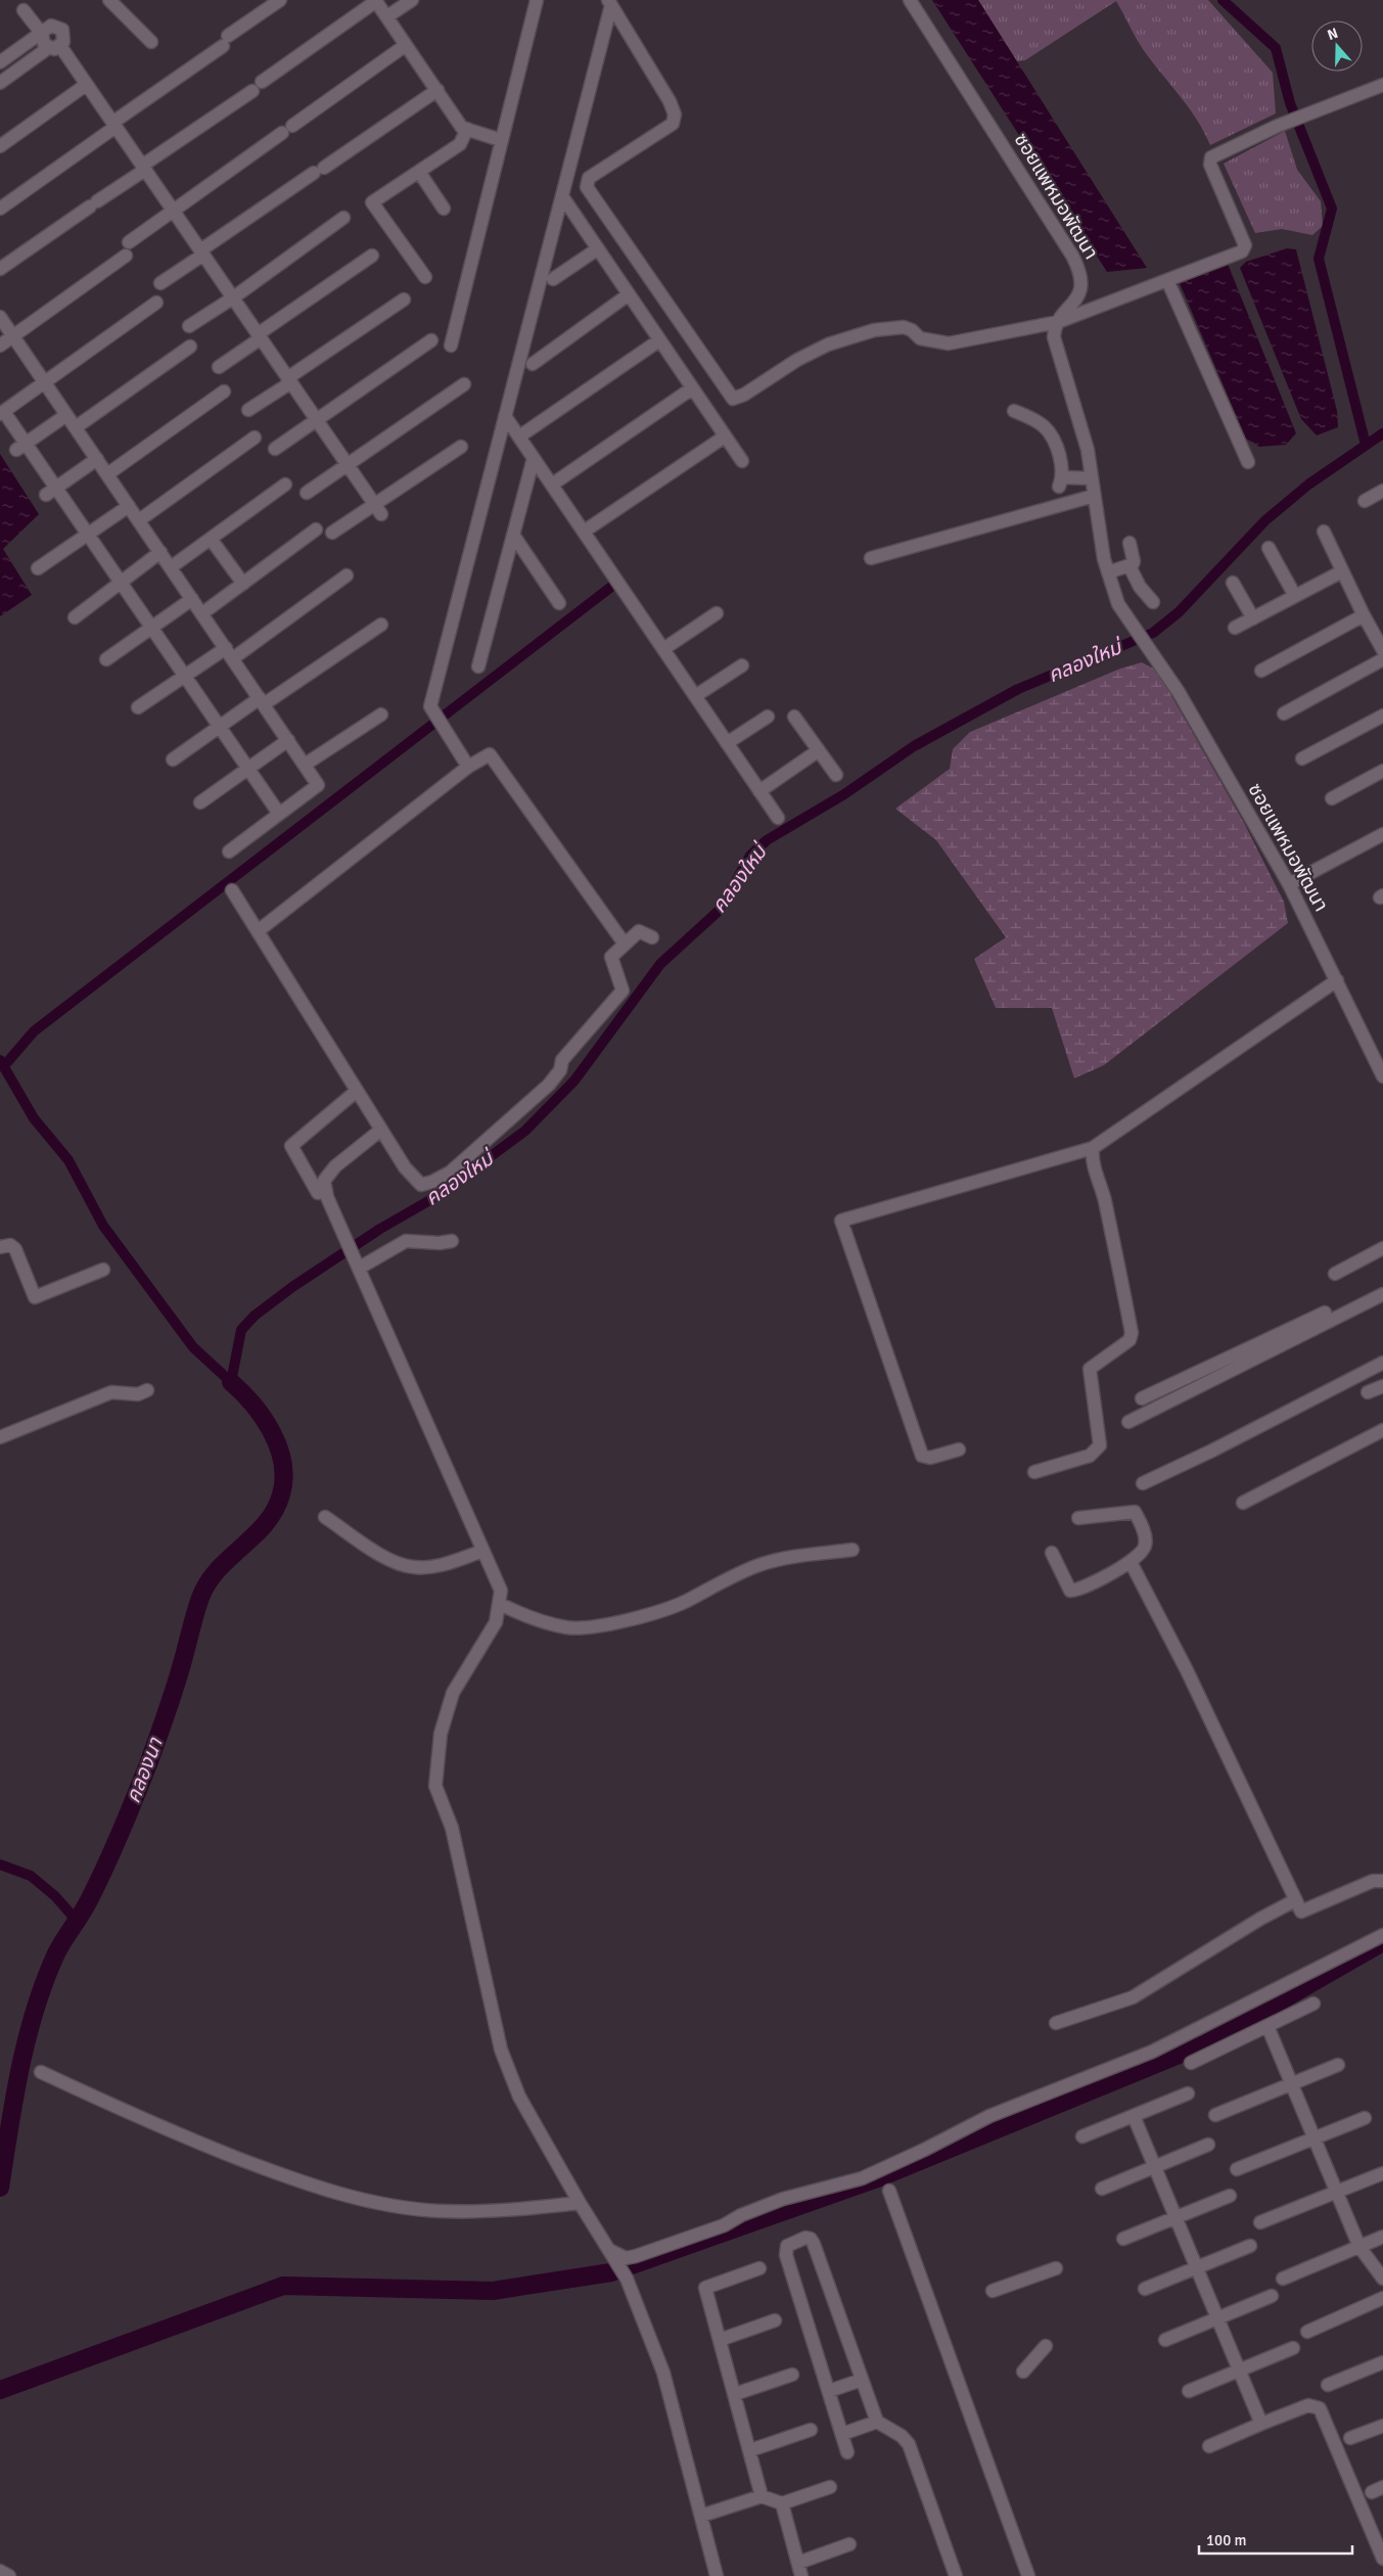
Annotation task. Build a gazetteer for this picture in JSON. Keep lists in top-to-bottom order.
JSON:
{
  "streets": {
    "street": ["ซอยแพหมอพัฒนา"]
  },
  "water": ["คลองใหม่", "คลองนา"],
  "scale_bar": "100 m",
  "north": "top"
}
